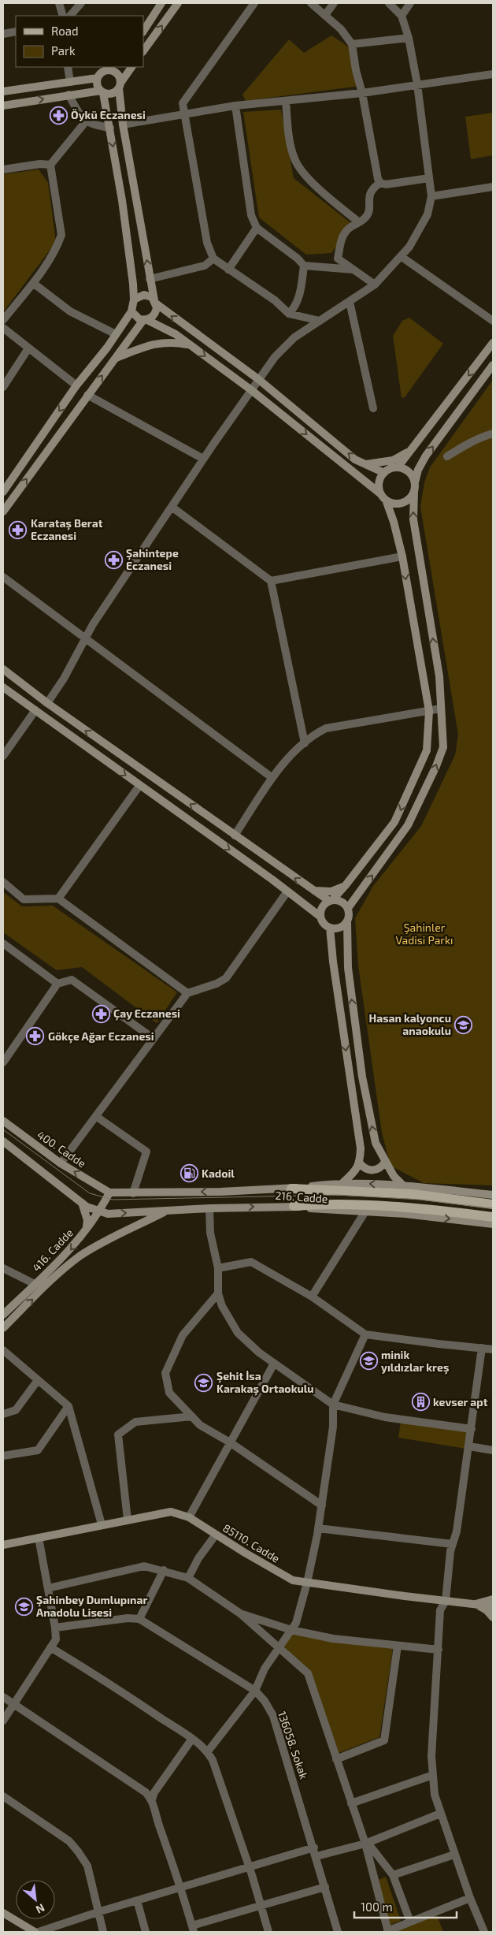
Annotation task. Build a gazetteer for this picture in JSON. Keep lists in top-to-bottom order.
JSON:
{
  "streets": {
    "street": [
      "400. Cadde",
      "216. Cadde",
      "416. Cadde",
      "85110. Cadde",
      "136058. Sokak"
    ]
  },
  "crossings": [
    ["400. Cadde", "216. Cadde"],
    ["400. Cadde", "416. Cadde"],
    ["216. Cadde", "416. Cadde"]
  ],
  "parks": ["Şahinler Vadisi Parkı"],
  "places": {
    "pharmacy": [
      "Öykü Eczanesi",
      "Karataş Berat Eczanesi",
      "Şahintepe Eczanesi",
      "Çay Eczanesi",
      "Gökçe Ağar Eczanesi"
    ],
    "school or university": [
      "Hasan kalyoncu anaokulu",
      "minik yıldızlar kreş",
      "Şehit İsa Karakaş Ortaokulu",
      "Şahinbey Dumlupınar Anadolu Lisesi"
    ],
    "fuel station": ["Kadoil"],
    "building": ["kevser apt"]
  },
  "legend": ["Road", "Park"],
  "scale_bar": "100 m",
  "north": "bottom right"
}
